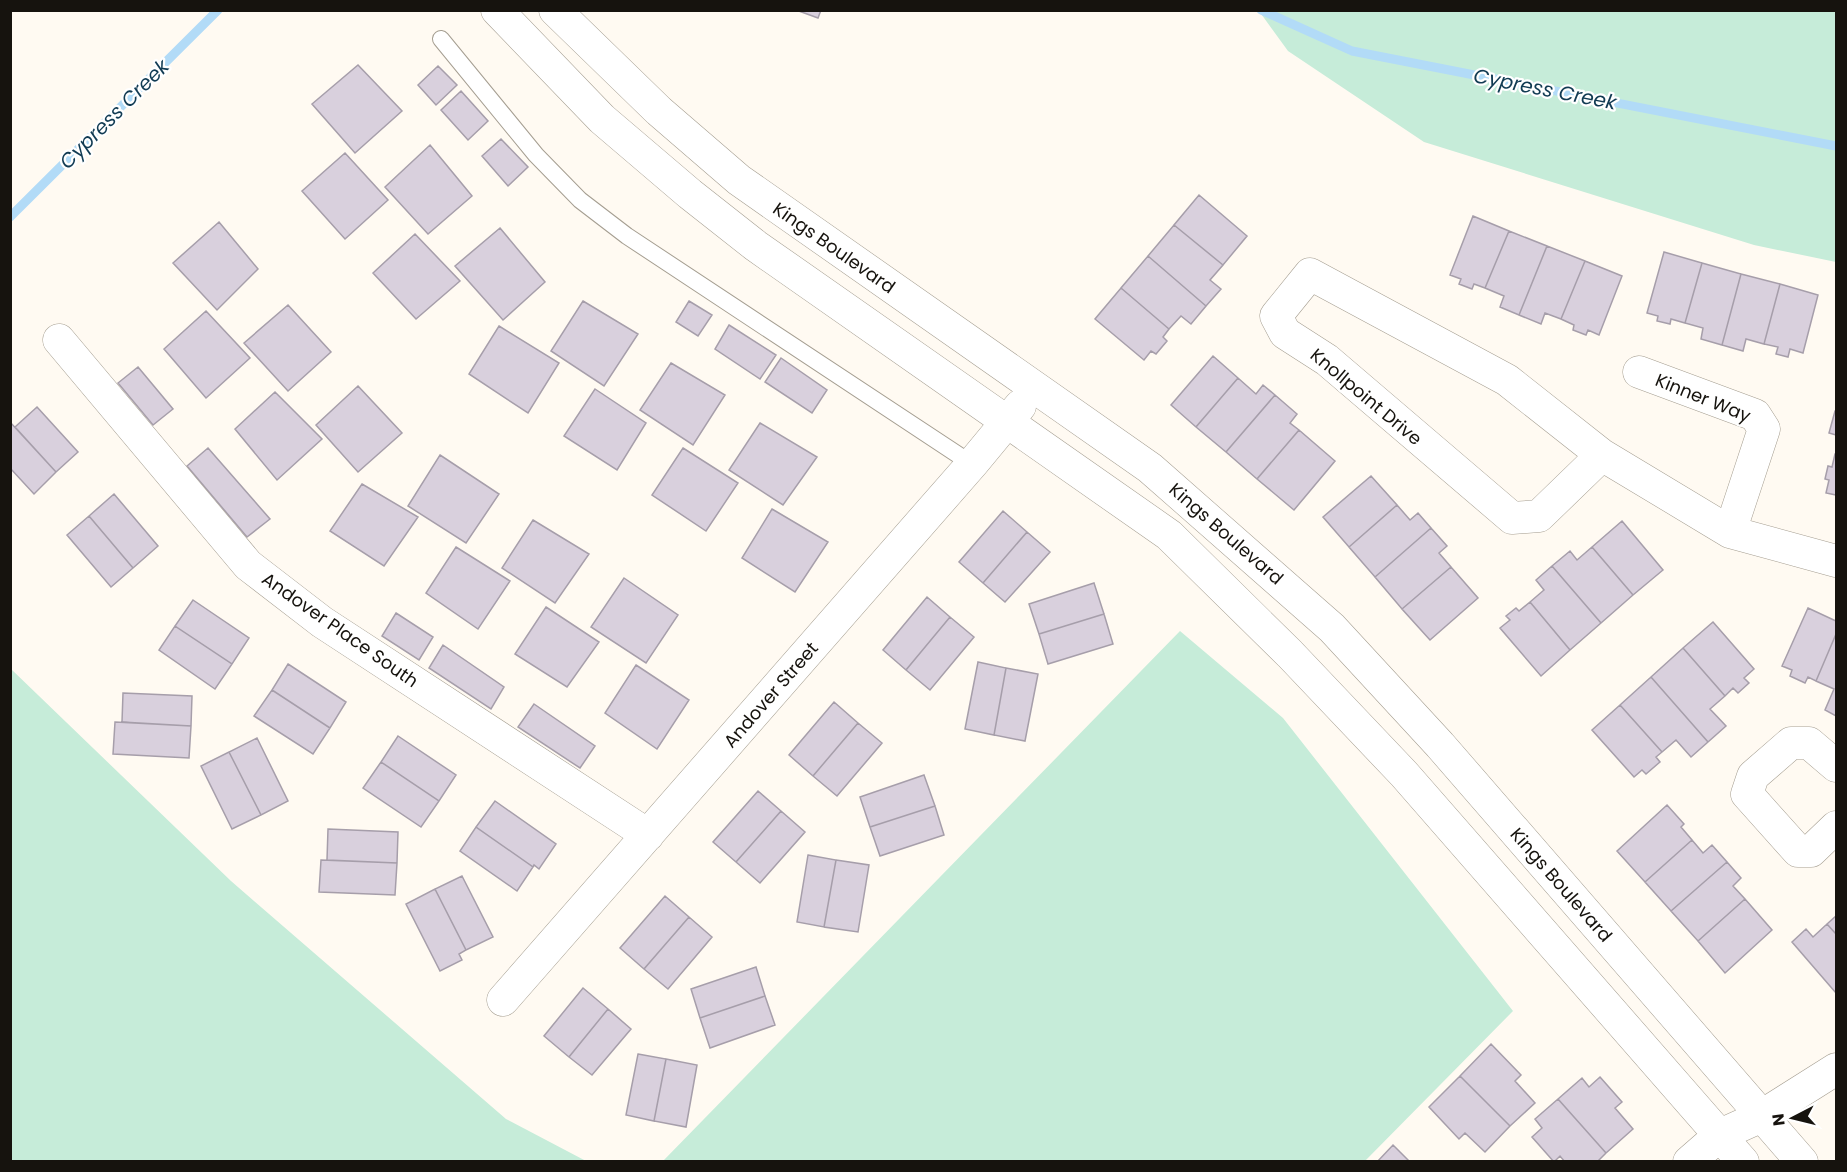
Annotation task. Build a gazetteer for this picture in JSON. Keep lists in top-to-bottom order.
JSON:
{
  "streets": {
    "street": [
      "Kings Boulevard",
      "Knollpoint Drive",
      "Kinner Way",
      "Andover Place South",
      "Andover Street"
    ]
  },
  "crossings": [
    ["Kings Boulevard", "Andover Street"],
    ["Knollpoint Drive", "Kinner Way"],
    ["Andover Place South", "Andover Street"]
  ],
  "water": ["Cypress Creek"],
  "north": "left"
}
